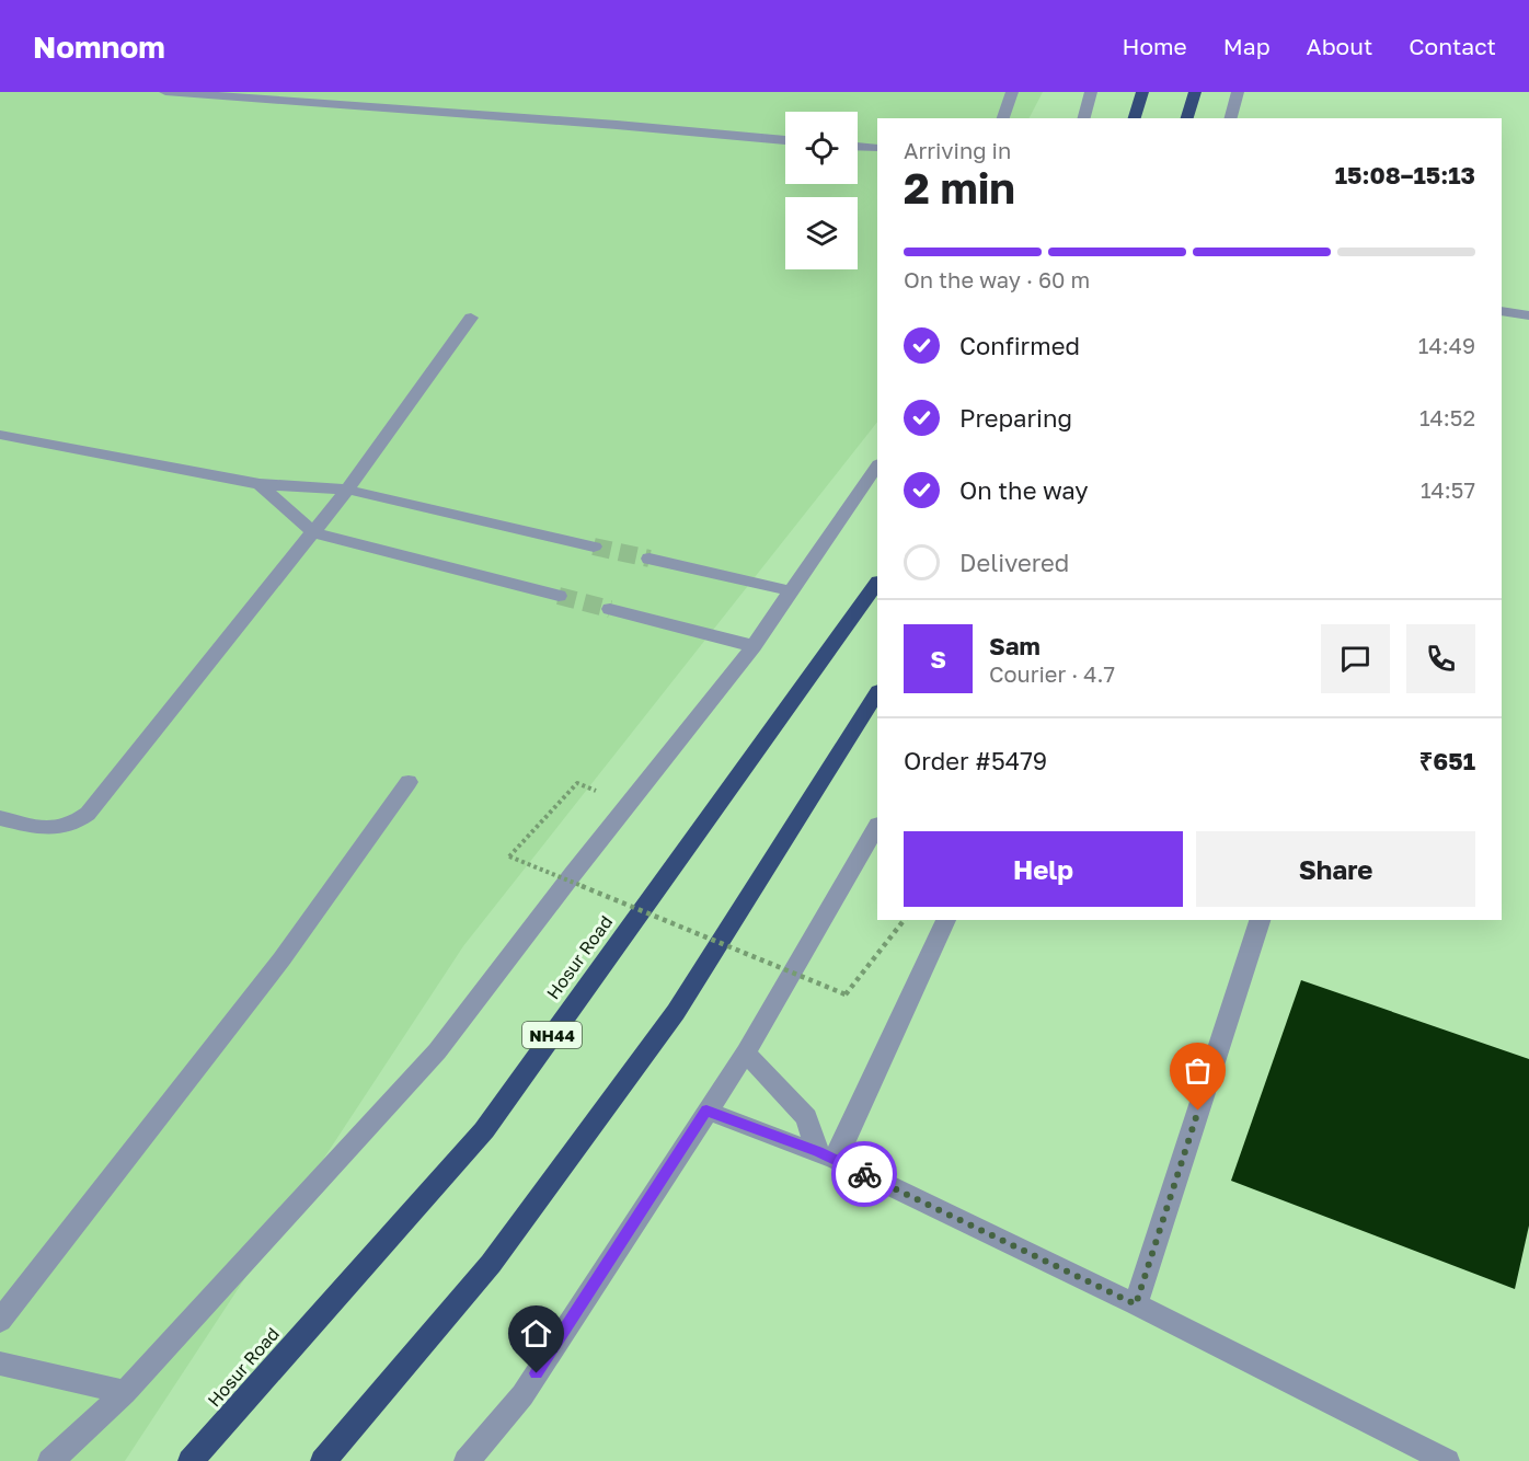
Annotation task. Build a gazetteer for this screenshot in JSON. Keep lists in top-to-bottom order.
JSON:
{
  "streets": {
    "highway": ["Hosur Road", "NH44"]
  },
  "page": {
    "header": "Nomnom",
    "nav": [
      "Home",
      "Map",
      "About",
      "Contact"
    ],
    "heading": ["2 min", "Arriving in", "15:08–15:13"],
    "panel": [
      "Sam",
      "Courier · 4.7",
      "Order #5479",
      "₹651"
    ],
    "bar": "On the way · 60 m",
    "list": [
      ["Confirmed", "14:49"],
      ["Preparing", "14:52"],
      ["On the way", "14:57"],
      "Delivered"
    ],
    "round": "S",
    "buttons": ["Help", "Share"]
  }
}
